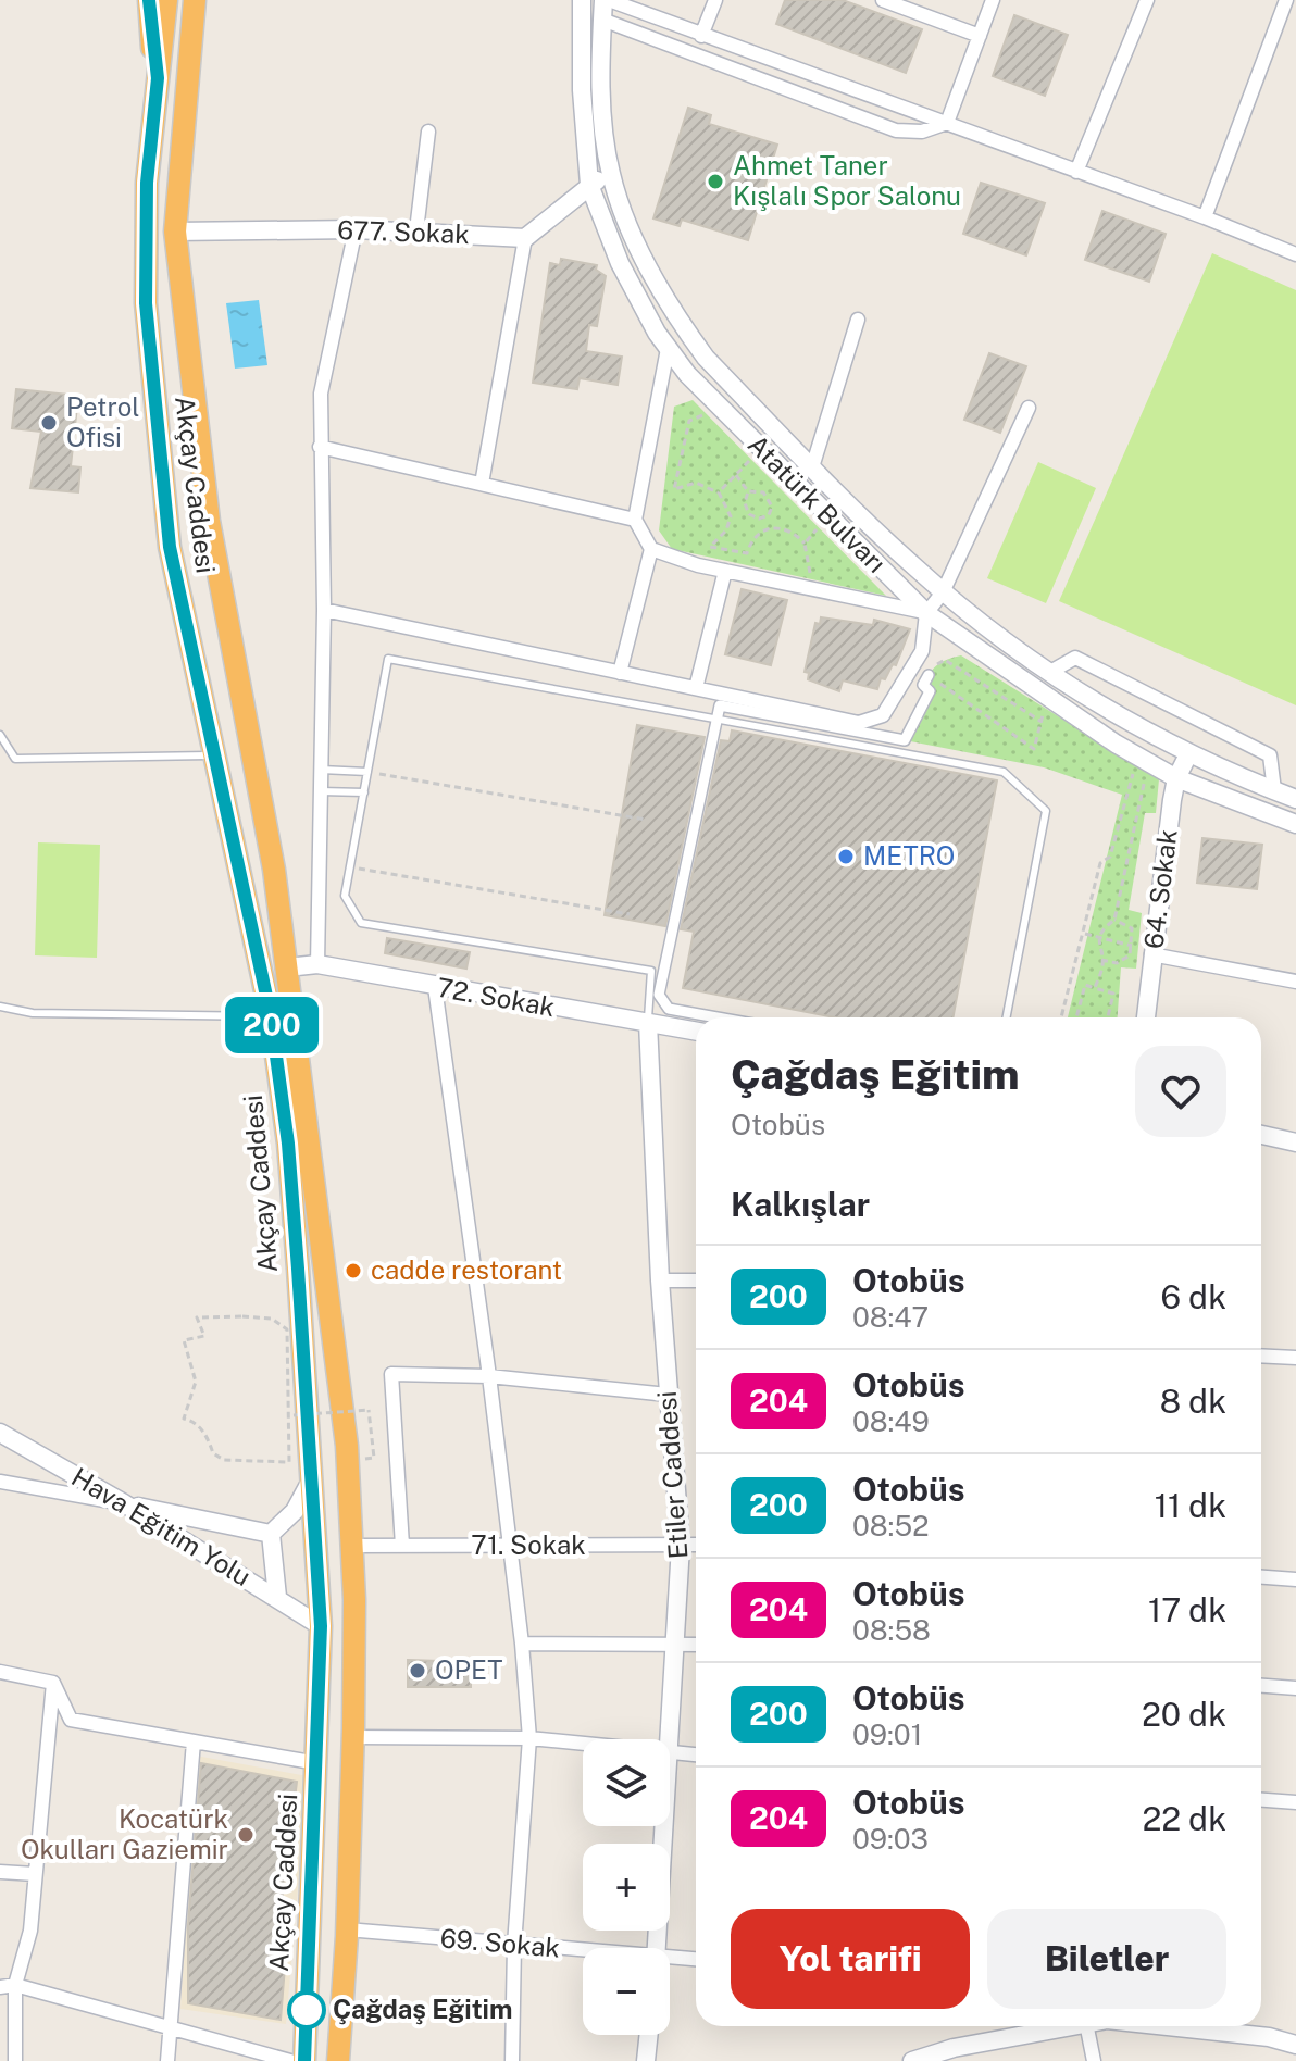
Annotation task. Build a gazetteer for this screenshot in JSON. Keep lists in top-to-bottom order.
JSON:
{
  "streets": {
    "highway": ["Akçay Caddesi"],
    "street": [
      "677. Sokak",
      "Atatürk Bulvarı",
      "64. Sokak",
      "72. Sokak",
      "Etiler Caddesi",
      "Hava Eğitim Yolu",
      "71. Sokak",
      "69. Sokak"
    ]
  },
  "crossings": [
    ["677. Sokak", "Akçay Caddesi"],
    ["Akçay Caddesi", "72. Sokak"],
    ["Akçay Caddesi", "Hava Eğitim Yolu"],
    ["Akçay Caddesi", "71. Sokak"],
    ["Akçay Caddesi", "69. Sokak"],
    ["Atatürk Bulvarı", "64. Sokak"],
    ["72. Sokak", "Etiler Caddesi"],
    ["Etiler Caddesi", "71. Sokak"]
  ],
  "places": [
    "Ahmet Taner Kışlalı Spor Salonu",
    "Petrol Ofisi",
    "METRO",
    "cadde restorant",
    "OPET",
    "Kocatürk Okulları Gaziemir",
    "Çağdaş Eğitim"
  ],
  "lines": ["bus line 200"],
  "page": {
    "on_map": "200",
    "heading": [
      ["Çağdaş Eğitim", "Otobüs"],
      "Kalkışlar"
    ],
    "list": [
      {
        "mark": "200",
        "name": "Otobüs",
        "note": "08:47",
        "value": "6 dk"
      },
      {
        "mark": "204",
        "name": "Otobüs",
        "note": "08:49",
        "value": "8 dk"
      },
      {
        "mark": "200",
        "name": "Otobüs",
        "note": "08:52",
        "value": "11 dk"
      },
      {
        "mark": "204",
        "name": "Otobüs",
        "note": "08:58",
        "value": "17 dk"
      },
      {
        "mark": "200",
        "name": "Otobüs",
        "note": "09:01",
        "value": "20 dk"
      },
      {
        "mark": "204",
        "name": "Otobüs",
        "note": "09:03",
        "value": "22 dk"
      }
    ],
    "map_buttons": ["+", "−"],
    "buttons": ["Yol tarifi", "Biletler"]
  }
}
